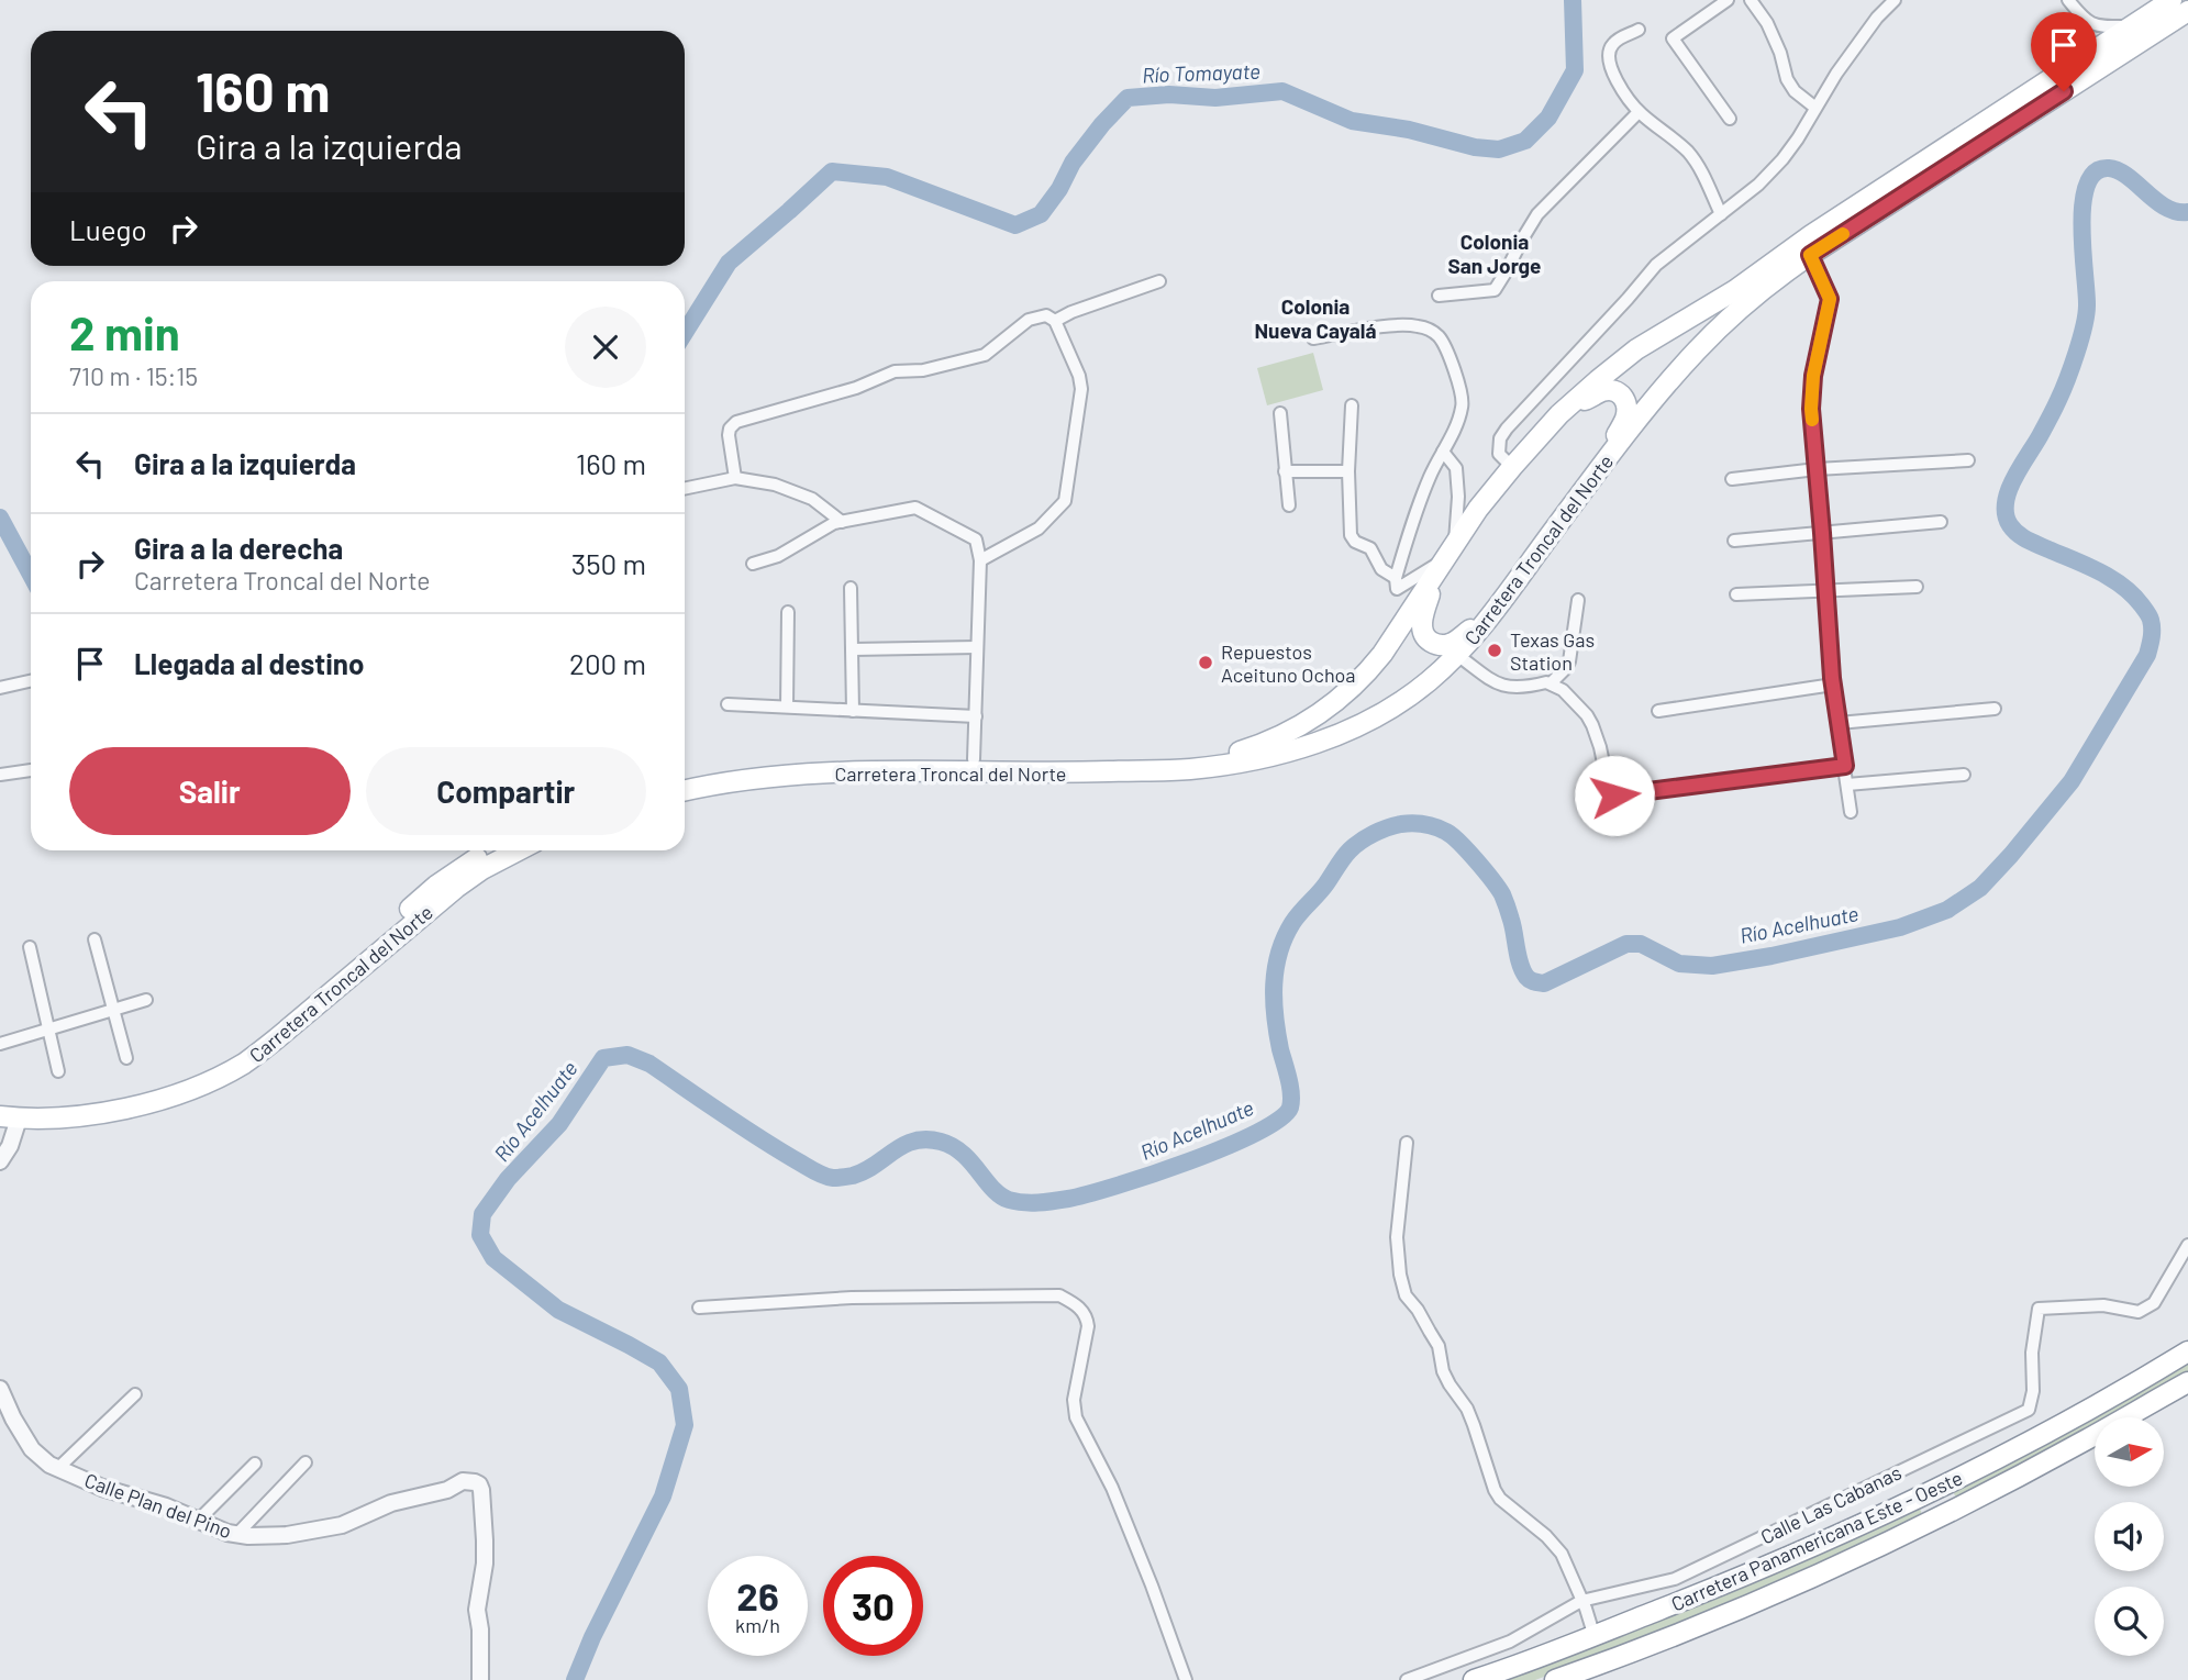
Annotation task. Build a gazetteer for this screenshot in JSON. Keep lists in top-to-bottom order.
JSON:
{
  "streets": {
    "main road": ["Carretera Troncal del Norte", "Carretera Panamericana Este - Oeste"],
    "street": ["Calle Las Cabanas", "Calle Plan del Pino"]
  },
  "districts": ["Colonia San Jorge", "Colonia Nueva Cayalá"],
  "water": ["Río Tomayate", "Río Acelhuate"],
  "places": ["Texas Gas Station", "Repuestos Aceituno Ochoa"],
  "north": "right",
  "page": {
    "turn": ["160 m", "Gira a la izquierda"],
    "then": "Luego",
    "heading": ["2 min", "710 m · 15:15"],
    "list": [
      {
        "name": "Gira a la izquierda",
        "value": "160 m"
      },
      {
        "name": "Gira a la derecha",
        "note": "Carretera Troncal del Norte",
        "value": "350 m"
      },
      {
        "name": "Llegada al destino",
        "value": "200 m"
      }
    ],
    "buttons": ["Salir", "Compartir"],
    "speed": "26 km/h",
    "limit": "30"
  }
}
